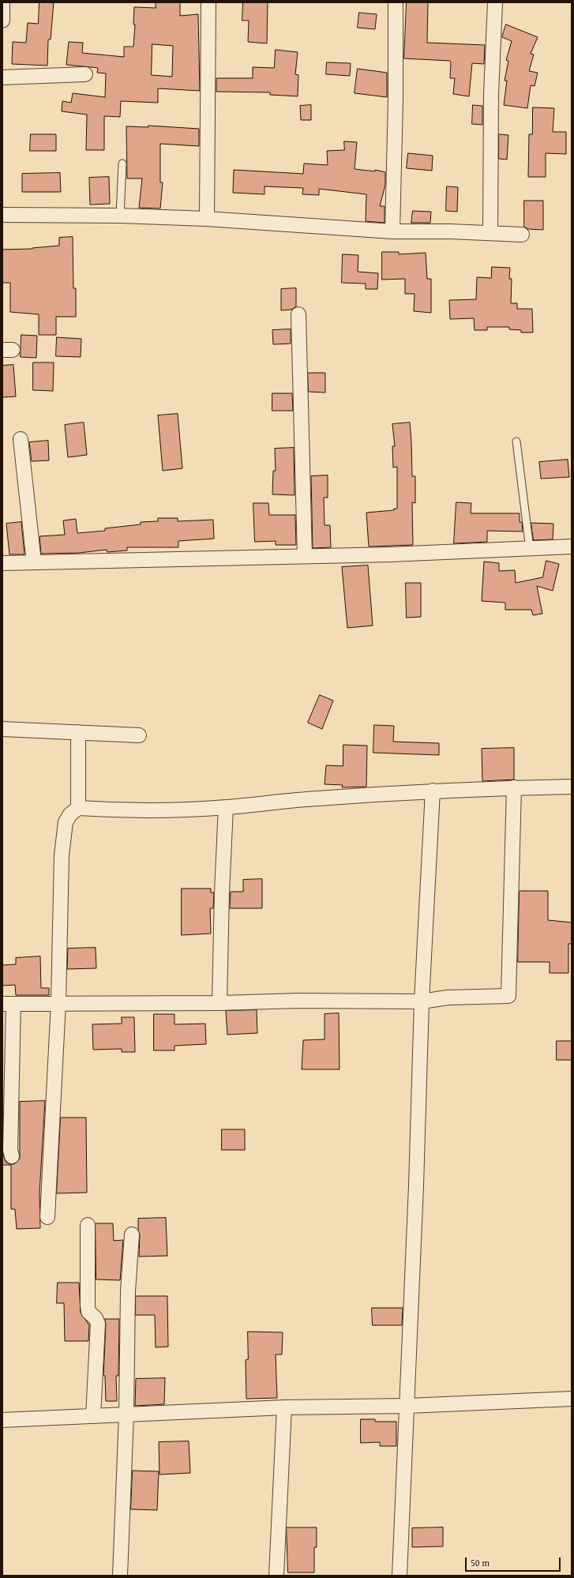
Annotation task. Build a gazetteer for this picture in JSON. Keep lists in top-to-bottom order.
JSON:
{
  "scale_bar": "50 m"
}
